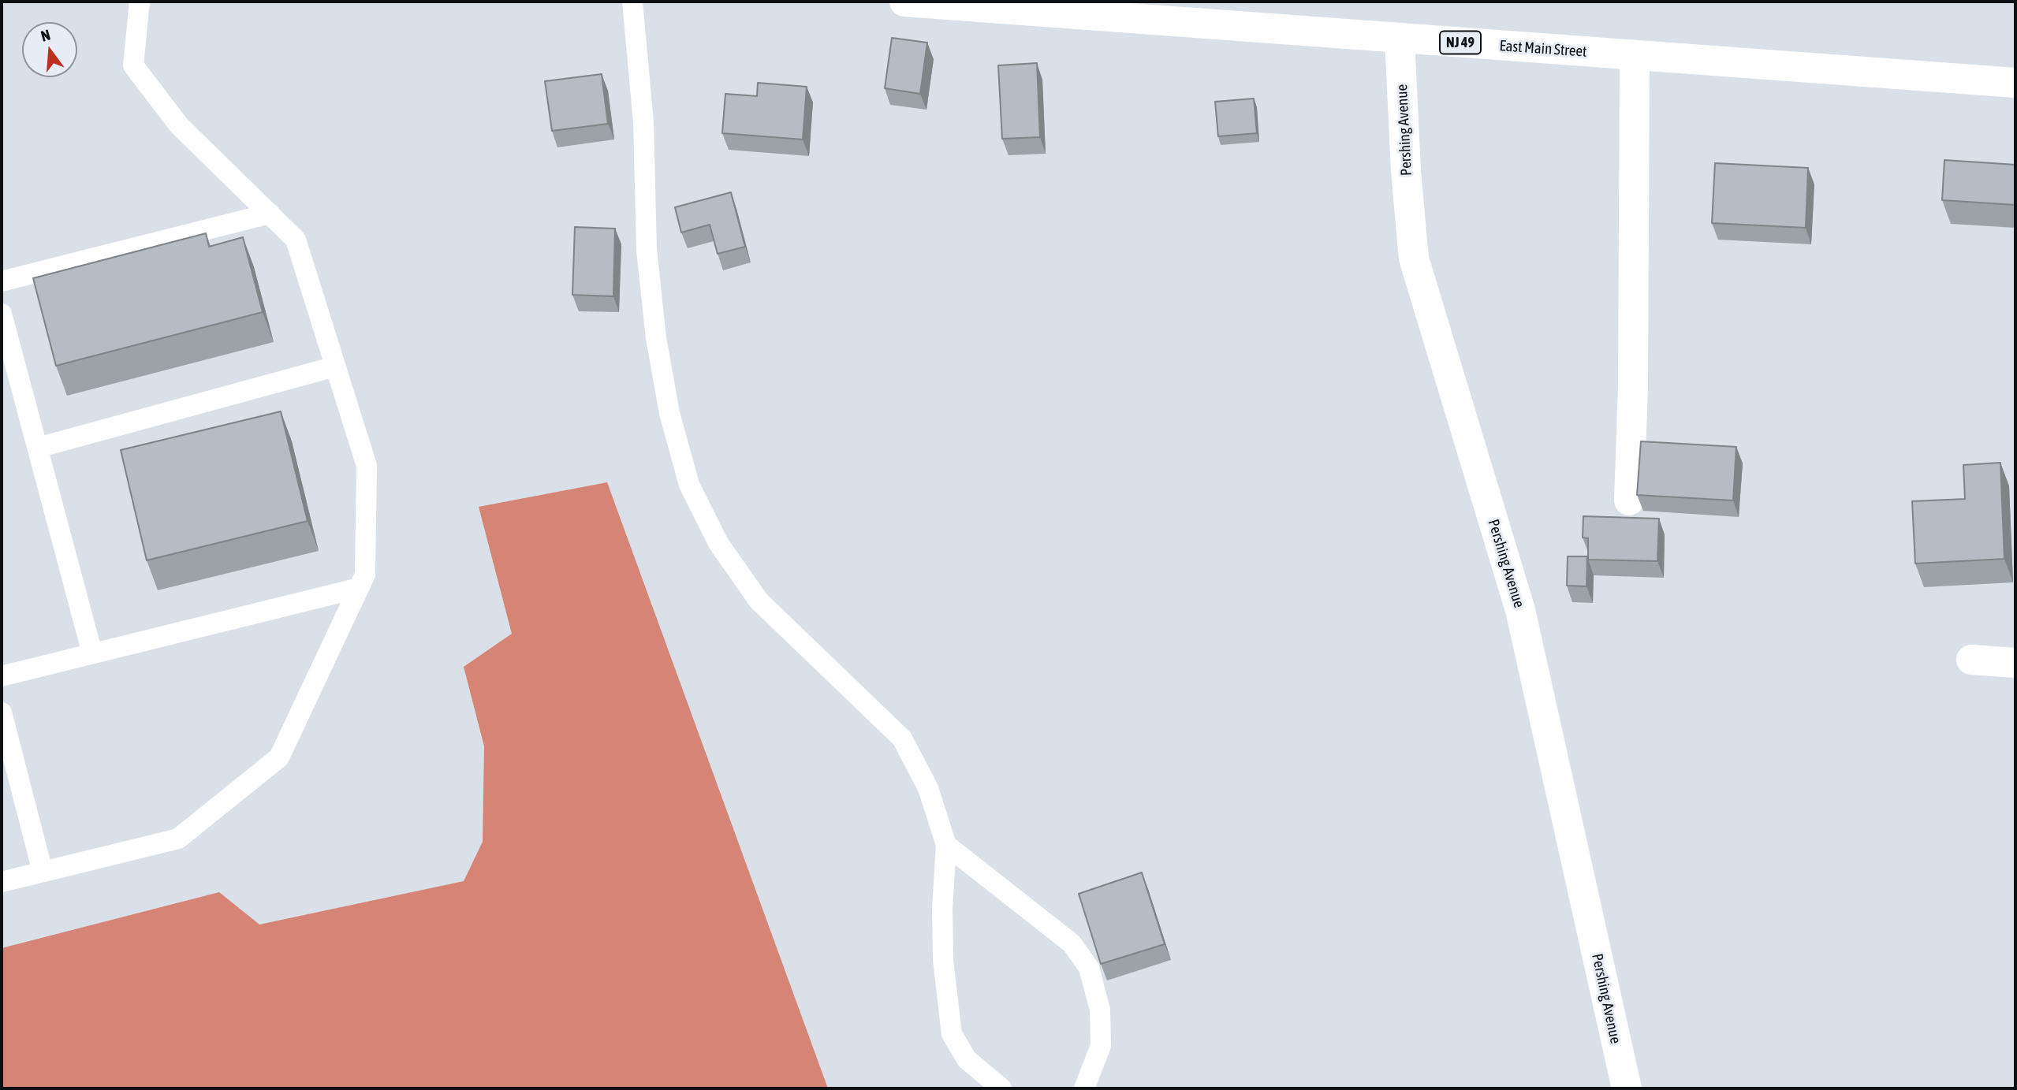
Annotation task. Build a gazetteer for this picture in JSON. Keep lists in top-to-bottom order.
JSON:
{
  "streets": {
    "main road": ["NJ 49", "East Main Street", "Pershing Avenue"]
  },
  "crossings": [
    ["East Main Street", "Pershing Avenue"]
  ],
  "north": "top"
}
